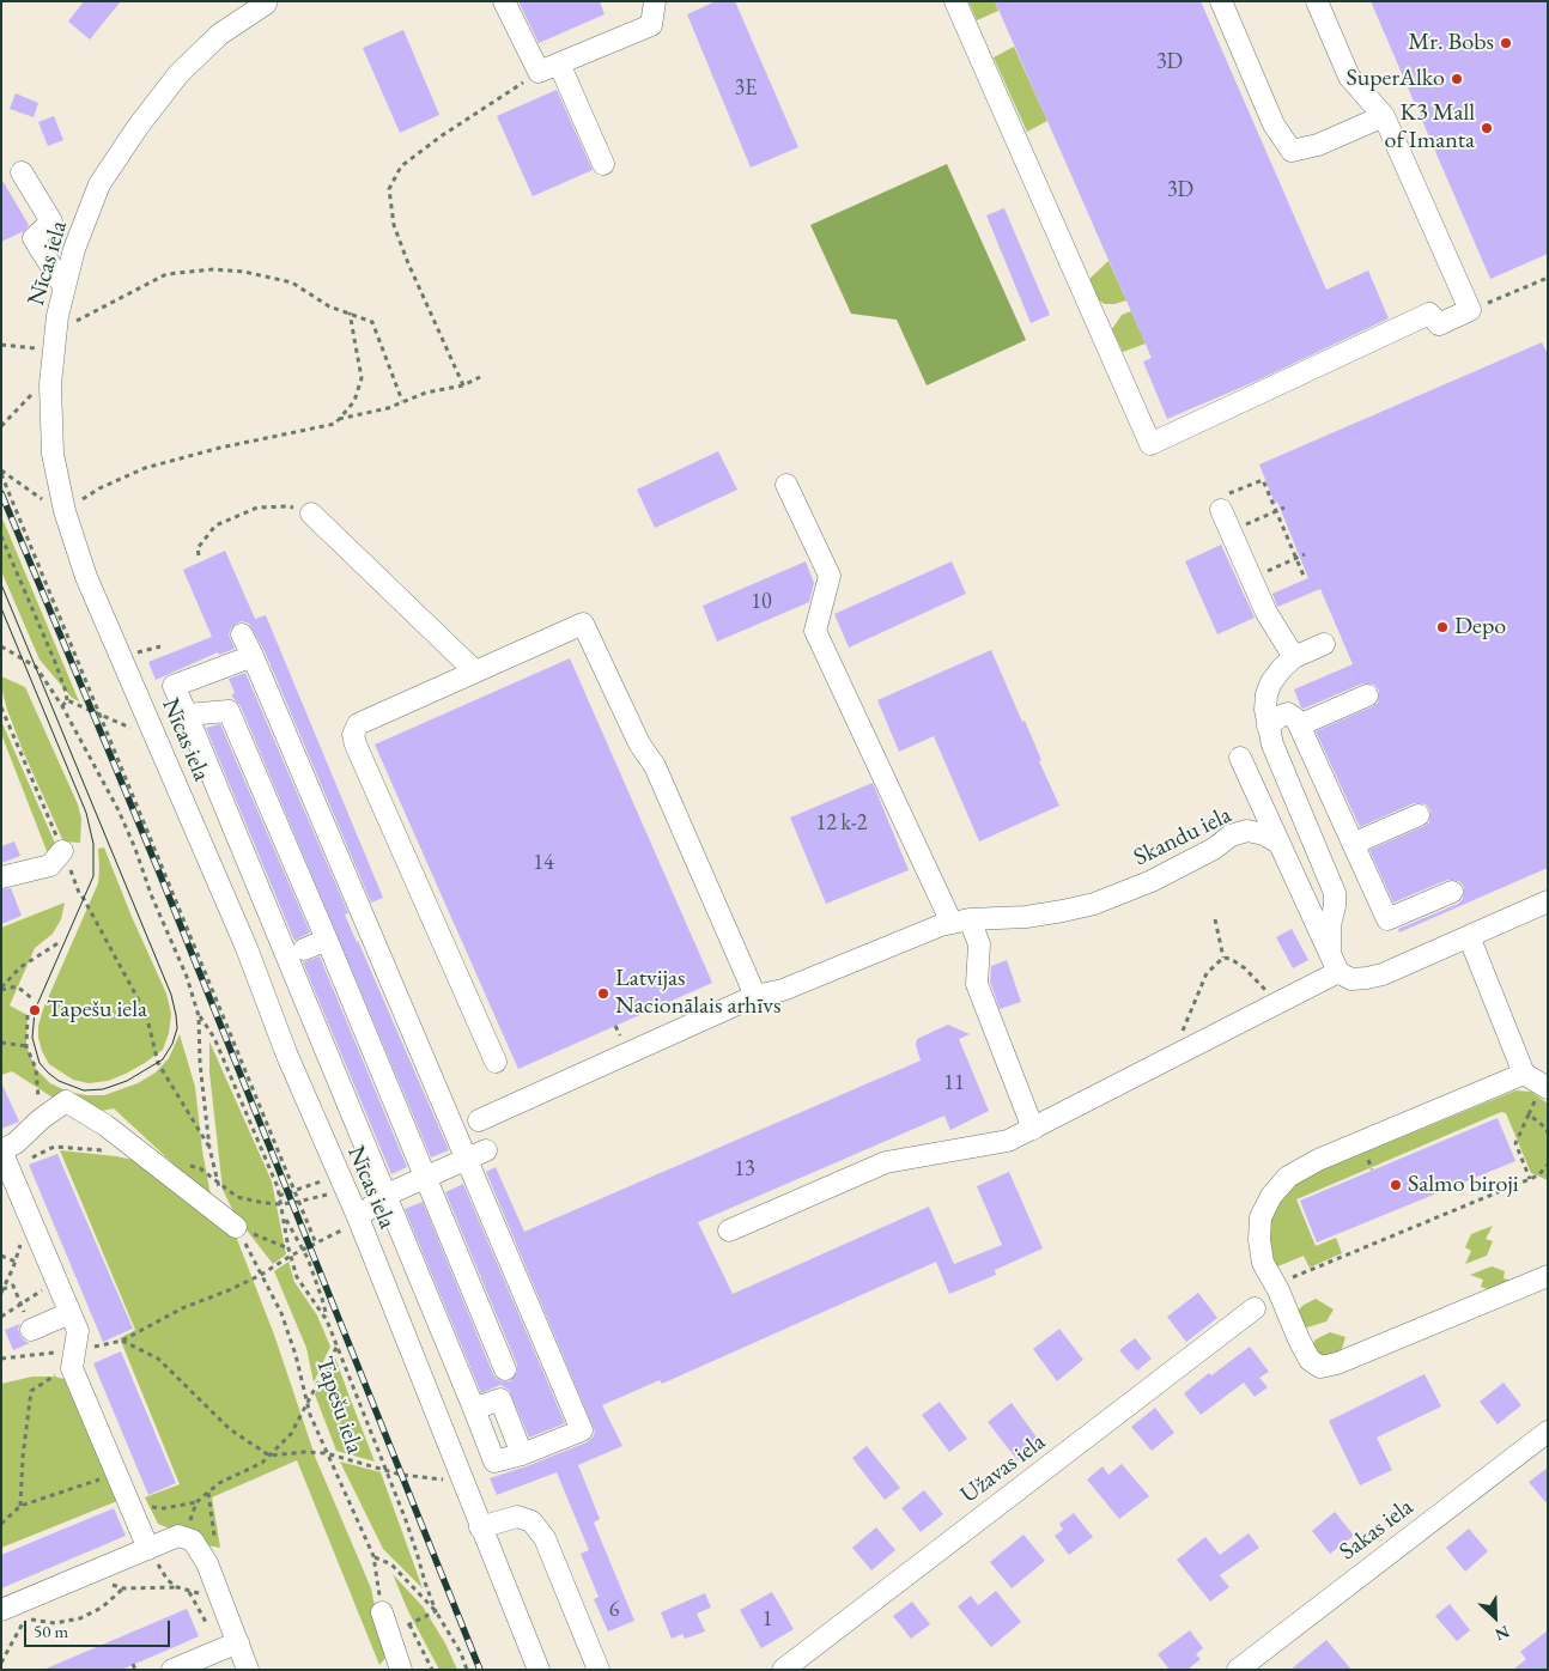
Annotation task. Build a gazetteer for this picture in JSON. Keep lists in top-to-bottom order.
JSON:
{
  "streets": {
    "street": [
      "Nīcas iela",
      "Skandu iela",
      "Užavas iela",
      "Sakas iela"
    ],
    "path": ["Tapešu iela"]
  },
  "places": [
    "Mr. Bobs",
    "SuperAlko",
    "K3 Mall of Imanta",
    "Depo",
    "Latvijas Nacionālais arhīvs",
    "Tapešu iela",
    "Salmo biroji"
  ],
  "house_numbers": [
    "3D",
    "3E",
    "3D",
    "10",
    "12 k-2",
    "14",
    "11",
    "13",
    "6",
    "1"
  ],
  "scale_bar": "50 m",
  "north": "bottom right"
}
